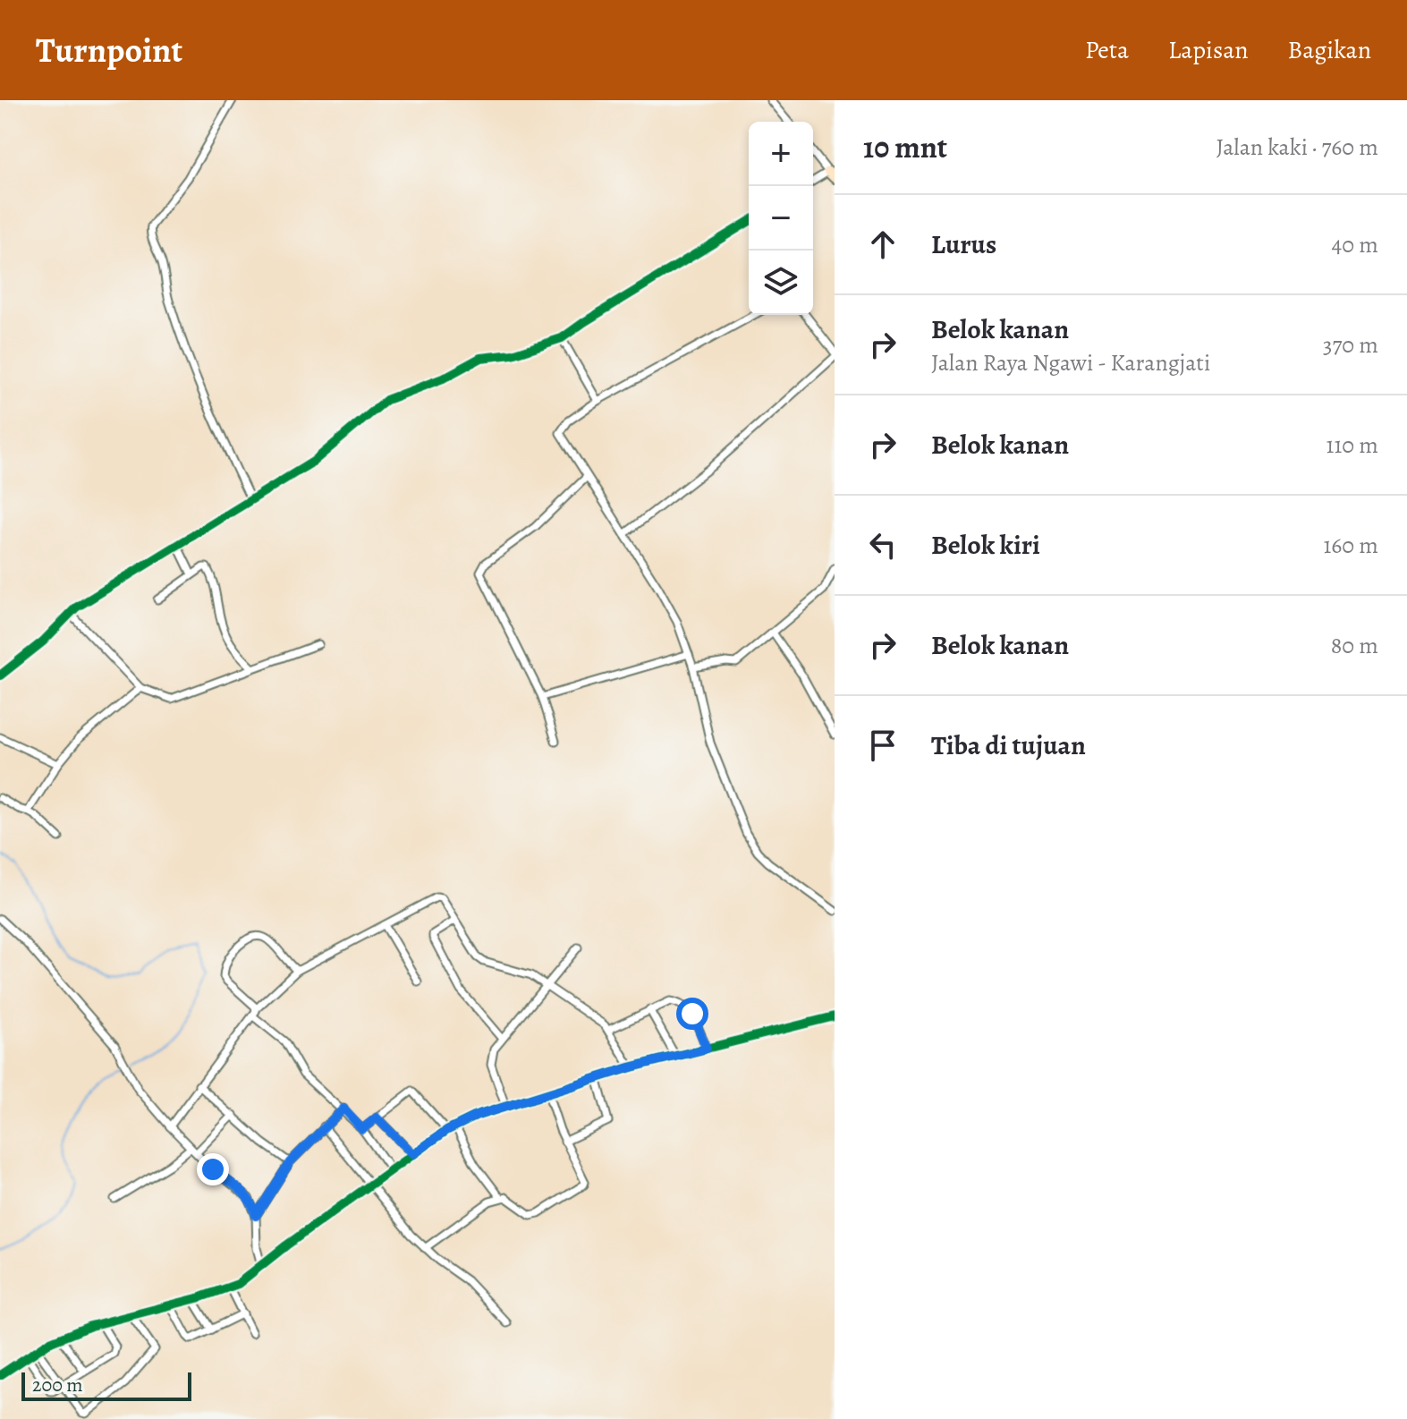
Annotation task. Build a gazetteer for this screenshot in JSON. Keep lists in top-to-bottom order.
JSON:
{
  "scale_bar": "200 m",
  "page": {
    "header": "Turnpoint",
    "nav": ["Peta", "Lapisan", "Bagikan"],
    "heading": ["10 mnt", "Jalan kaki · 760 m"],
    "map_buttons": ["+", "−"],
    "list": [
      ["Lurus", "40 m"],
      ["Belok kanan", "Jalan Raya Ngawi - Karangjati", "370 m"],
      ["Belok kanan", "110 m"],
      ["Belok kiri", "160 m"],
      ["Belok kanan", "80 m"],
      "Tiba di tujuan"
    ],
    "scale": "200 m"
  }
}
